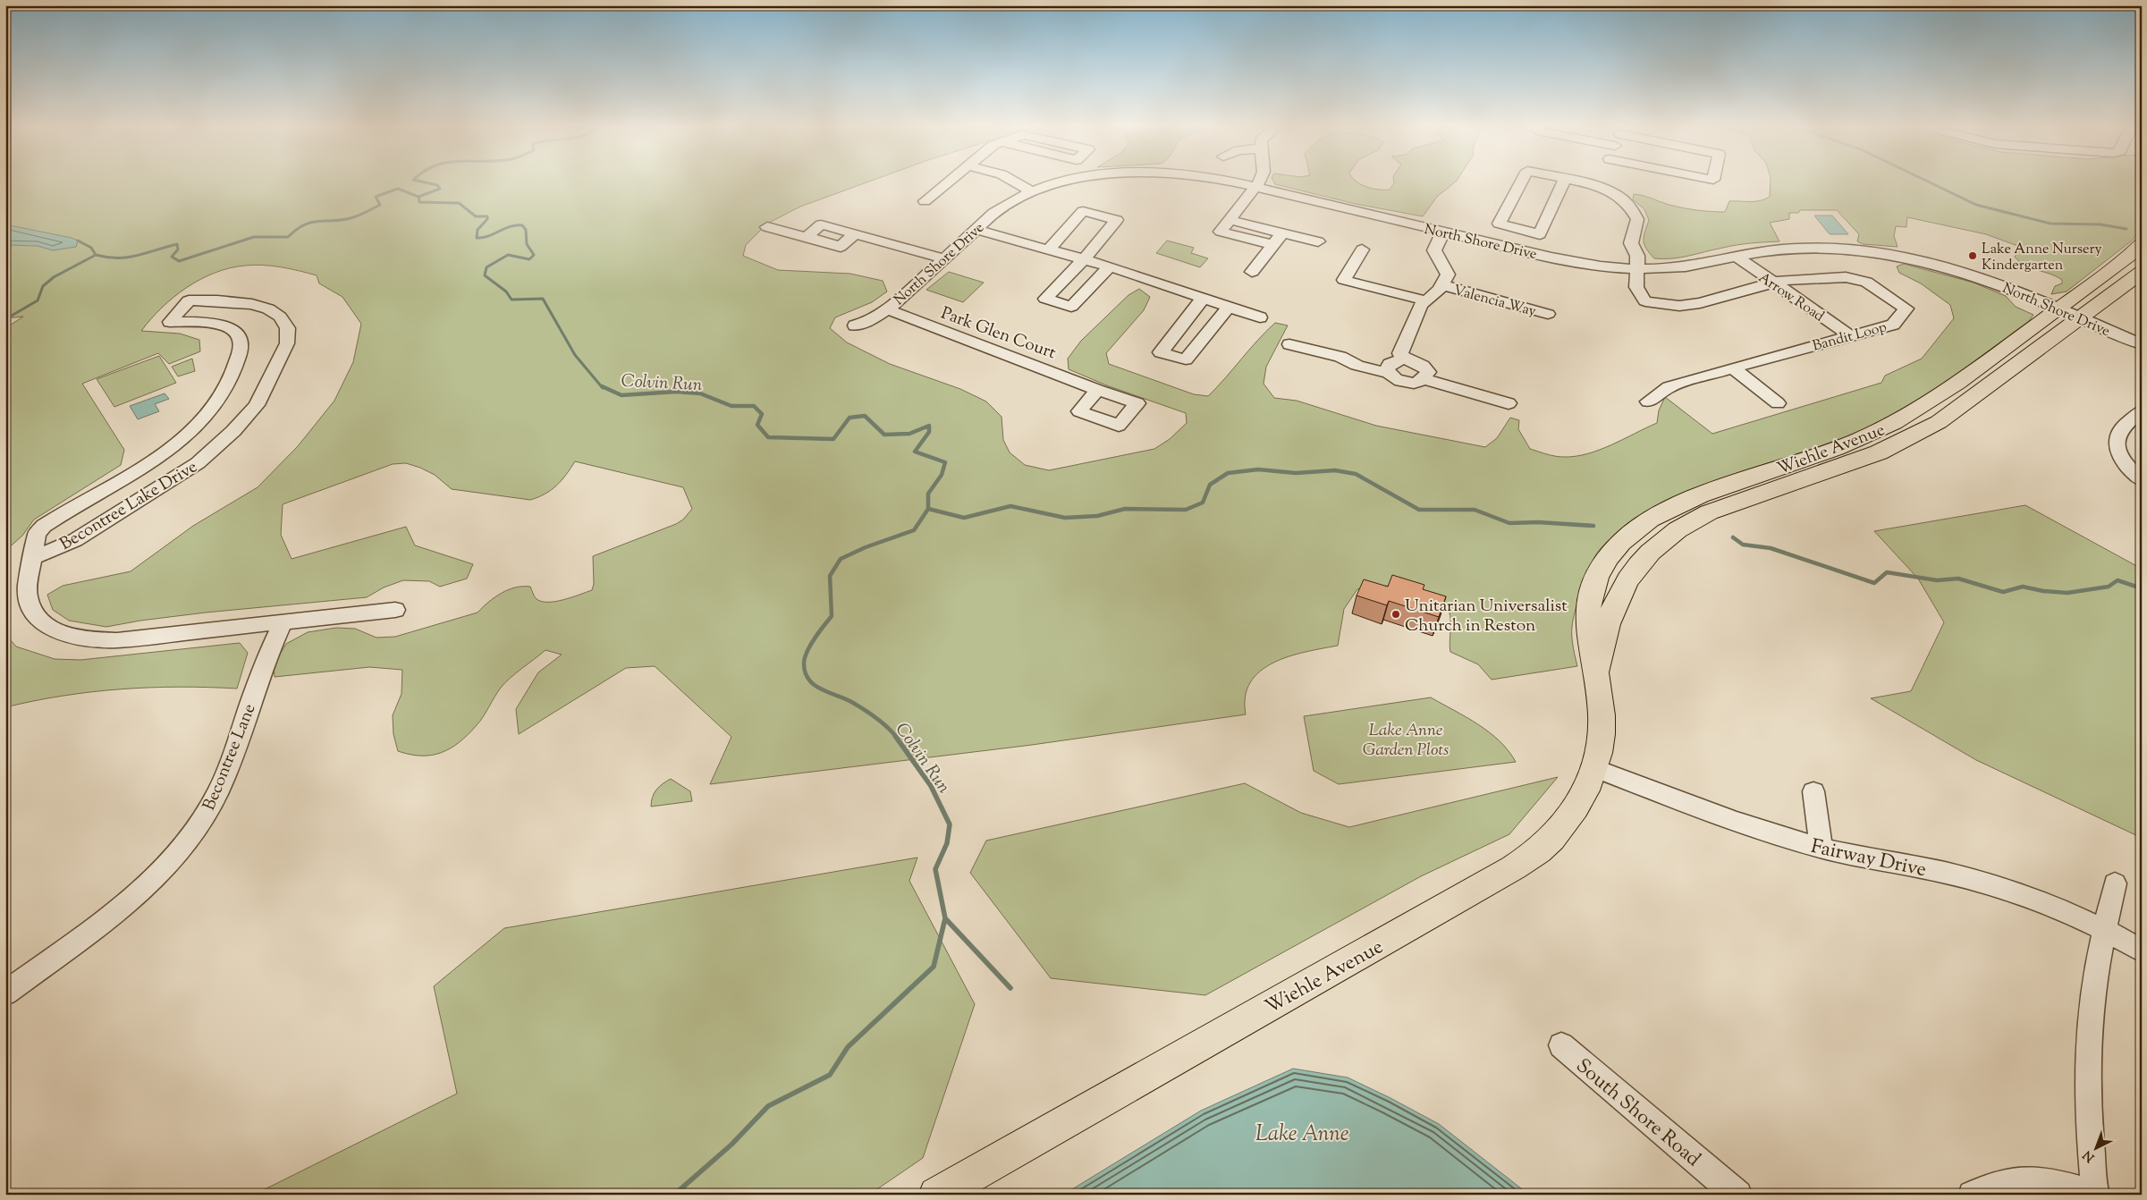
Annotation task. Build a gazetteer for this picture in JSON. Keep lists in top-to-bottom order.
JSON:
{
  "streets": {
    "main road": ["Wiehle Avenue"],
    "street": [
      "North Shore Drive",
      "Arrow Road",
      "Valencia Way",
      "Park Glen Court",
      "Bandit Loop",
      "Becontree Lake Drive",
      "Becontree Lane",
      "Fairway Drive",
      "South Shore Road"
    ]
  },
  "crossings": [
    ["North Shore Drive", "Arrow Road"],
    ["North Shore Drive", "Valencia Way"],
    ["North Shore Drive", "Park Glen Court"],
    ["North Shore Drive", "Bandit Loop"],
    ["North Shore Drive", "Wiehle Avenue"],
    ["Arrow Road", "Bandit Loop"],
    ["Wiehle Avenue", "Fairway Drive"],
    ["Becontree Lake Drive", "Becontree Lane"]
  ],
  "water": ["Colvin Run", "Lake Anne"],
  "parks": ["Lake Anne Garden Plots"],
  "places": ["Lake Anne Nursery Kindergarten", "Unitarian Universalist Church in Reston"],
  "north": "bottom left"
}
